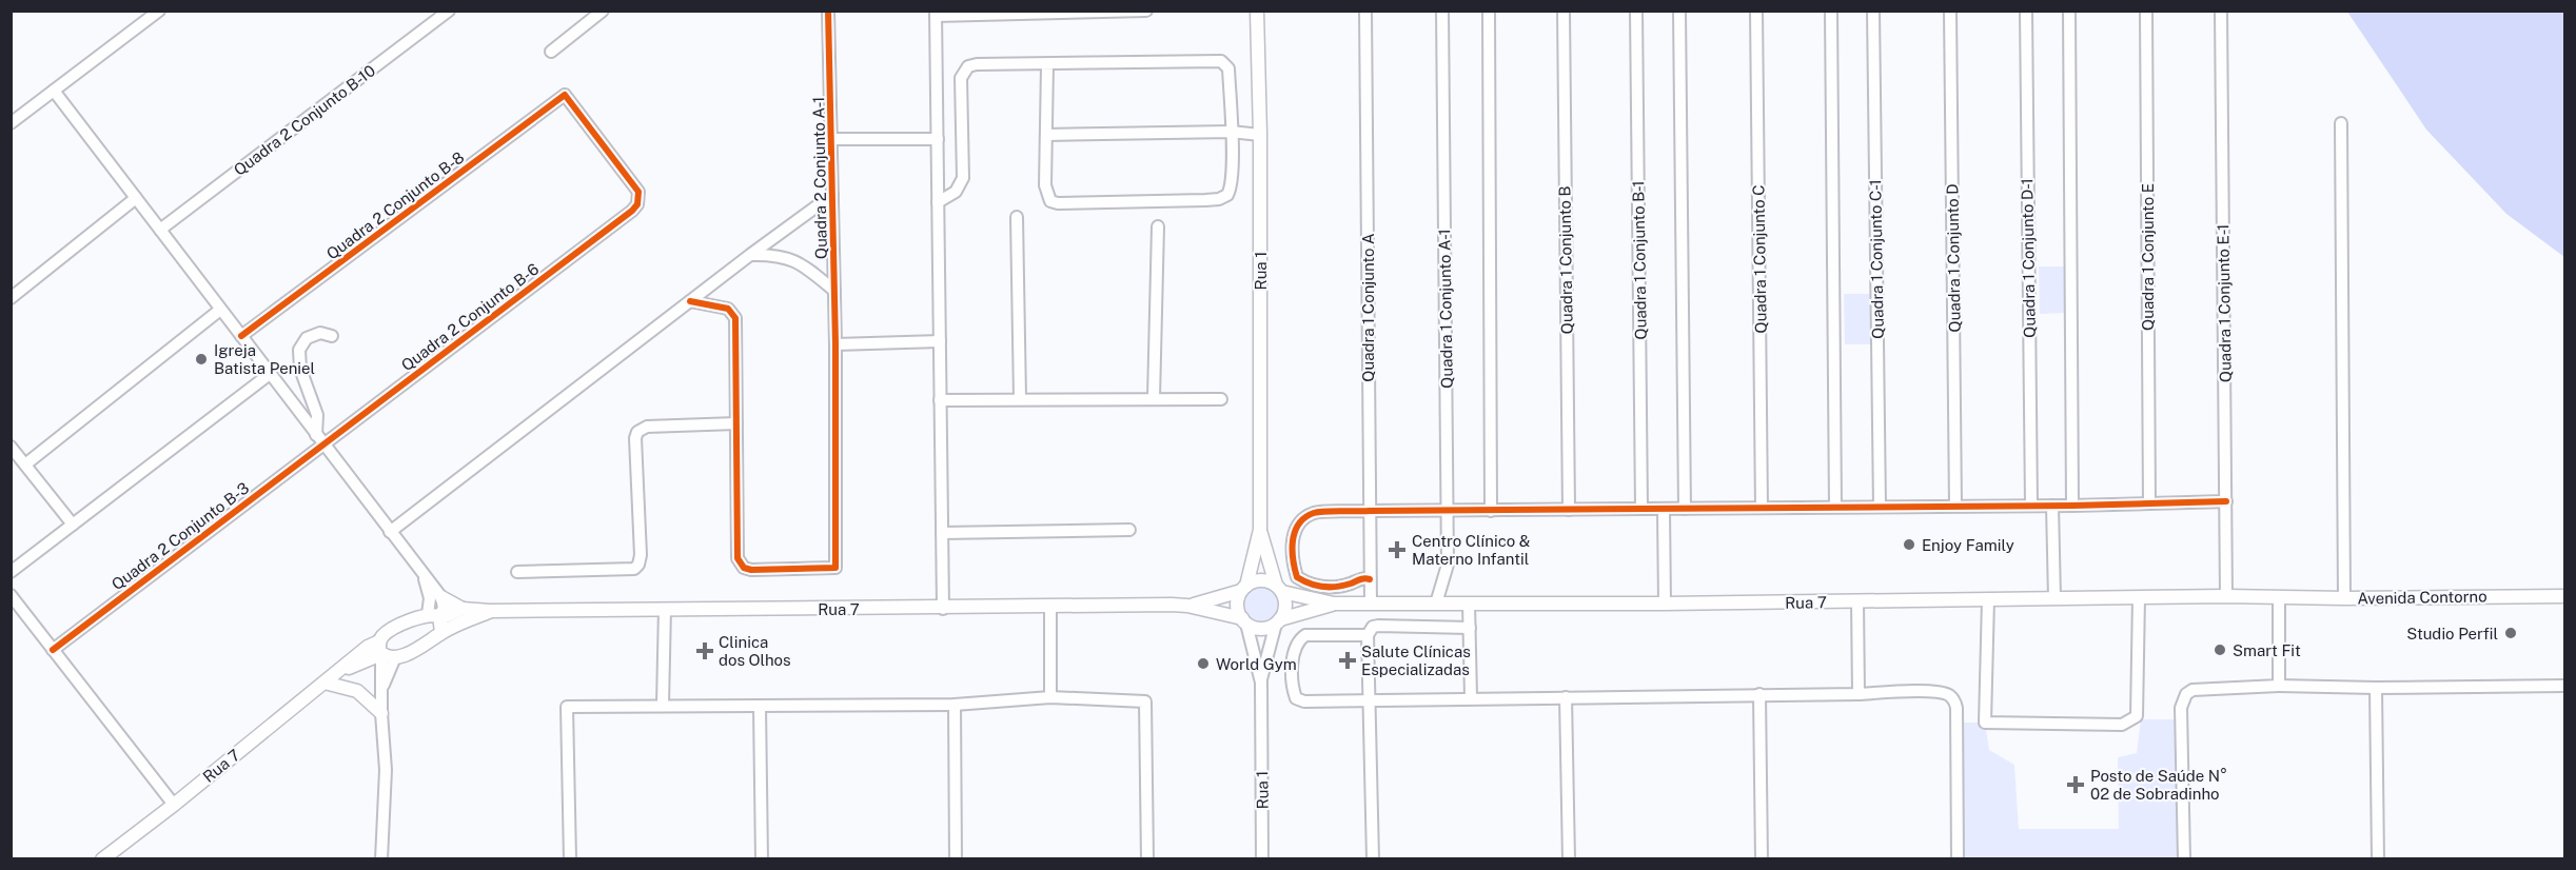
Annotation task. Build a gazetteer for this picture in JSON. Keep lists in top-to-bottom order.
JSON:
{
  "streets": {
    "main road": ["Rua 1", "Avenida Contorno", "Rua 7"],
    "street": [
      "Quadra 2 Conjunto B-10",
      "Quadra 2 Conjunto A-1",
      "Quadra 2 Conjunto B-8",
      "Quadra 1 Conjunto E",
      "Quadra 1 Conjunto D",
      "Quadra 1 Conjunto D-1",
      "Quadra 1 Conjunto C",
      "Quadra 1 Conjunto C-1",
      "Quadra 1 Conjunto B",
      "Quadra 1 Conjunto B-1",
      "Quadra 1 Conjunto E-1",
      "Quadra 1 Conjunto A",
      "Quadra 1 Conjunto A-1",
      "Quadra 2 Conjunto B-6",
      "Quadra 2 Conjunto B-3"
    ]
  },
  "crossings": [
    ["Quadra 2 Conjunto B-8", "Quadra 2 Conjunto B-6"],
    ["Rua 1", "Rua 7"],
    ["Quadra 1 Conjunto E-1", "Rua 7"],
    ["Quadra 1 Conjunto A", "Rua 7"],
    ["Quadra 1 Conjunto A-1", "Rua 7"],
    ["Quadra 2 Conjunto B-6", "Quadra 2 Conjunto B-3"],
    ["Avenida Contorno", "Rua 7"]
  ],
  "places": {
    "other": [
      "Igreja Batista Peniel",
      "Enjoy Family",
      "Studio Perfil",
      "Smart Fit",
      "World Gym"
    ],
    "health": [
      "Centro Clínico & Materno Infantil",
      "Clinica dos Olhos",
      "Salute Clínicas Especializadas",
      "Posto de Saúde N° 02 de Sobradinho"
    ]
  }
}
